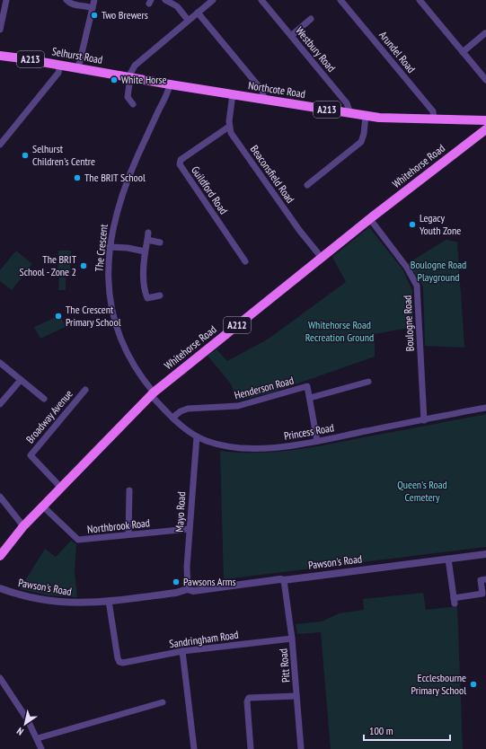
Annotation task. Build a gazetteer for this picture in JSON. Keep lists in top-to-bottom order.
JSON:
{
  "streets": {
    "main road": [
      "Selhurst Road",
      "A213",
      "Northcote Road",
      "Whitehorse Road",
      "A212"
    ],
    "street": [
      "Westbury Road",
      "Arundel Road",
      "Beaconsfield Road",
      "Guildford Road",
      "The Crescent",
      "Boulogne Road",
      "Henderson Road",
      "Broadway Avenue",
      "Princess Road",
      "Mayo Road",
      "Northbrook Road",
      "Pawson's Road",
      "Sandringham Road",
      "Pitt Road"
    ]
  },
  "crossings": [
    ["Westbury Road", "Northcote Road"],
    ["Arundel Road", "Northcote Road"],
    ["Selhurst Road", "Northcote Road"],
    ["Northcote Road", "The Crescent"],
    ["Whitehorse Road", "Beaconsfield Road"],
    ["Whitehorse Road", "The Crescent"],
    ["Whitehorse Road", "Boulogne Road"],
    ["Whitehorse Road", "Broadway Avenue"],
    ["Whitehorse Road", "Princess Road"],
    ["Whitehorse Road", "Northbrook Road"],
    ["Beaconsfield Road", "Guildford Road"],
    ["The Crescent", "Princess Road"],
    ["Boulogne Road", "Princess Road"],
    ["Henderson Road", "Princess Road"],
    ["Princess Road", "Mayo Road"],
    ["Mayo Road", "Northbrook Road"],
    ["Mayo Road", "Pawson's Road"],
    ["Pawson's Road", "Sandringham Road"],
    ["Pawson's Road", "Pitt Road"],
    ["Sandringham Road", "Pitt Road"]
  ],
  "parks": ["Boulogne Road Playground", "Whitehorse Road Recreation Ground", "Queen's Road Cemetery"],
  "places": [
    "Two Brewers",
    "White Horse",
    "Selhurst Children's Centre",
    "The BRIT School",
    "Legacy Youth Zone",
    "The BRIT School - Zone 2",
    "The Crescent Primary School",
    "Pawsons Arms",
    "Ecclesbourne Primary School"
  ],
  "scale_bar": "100 m",
  "north": "bottom left"
}
